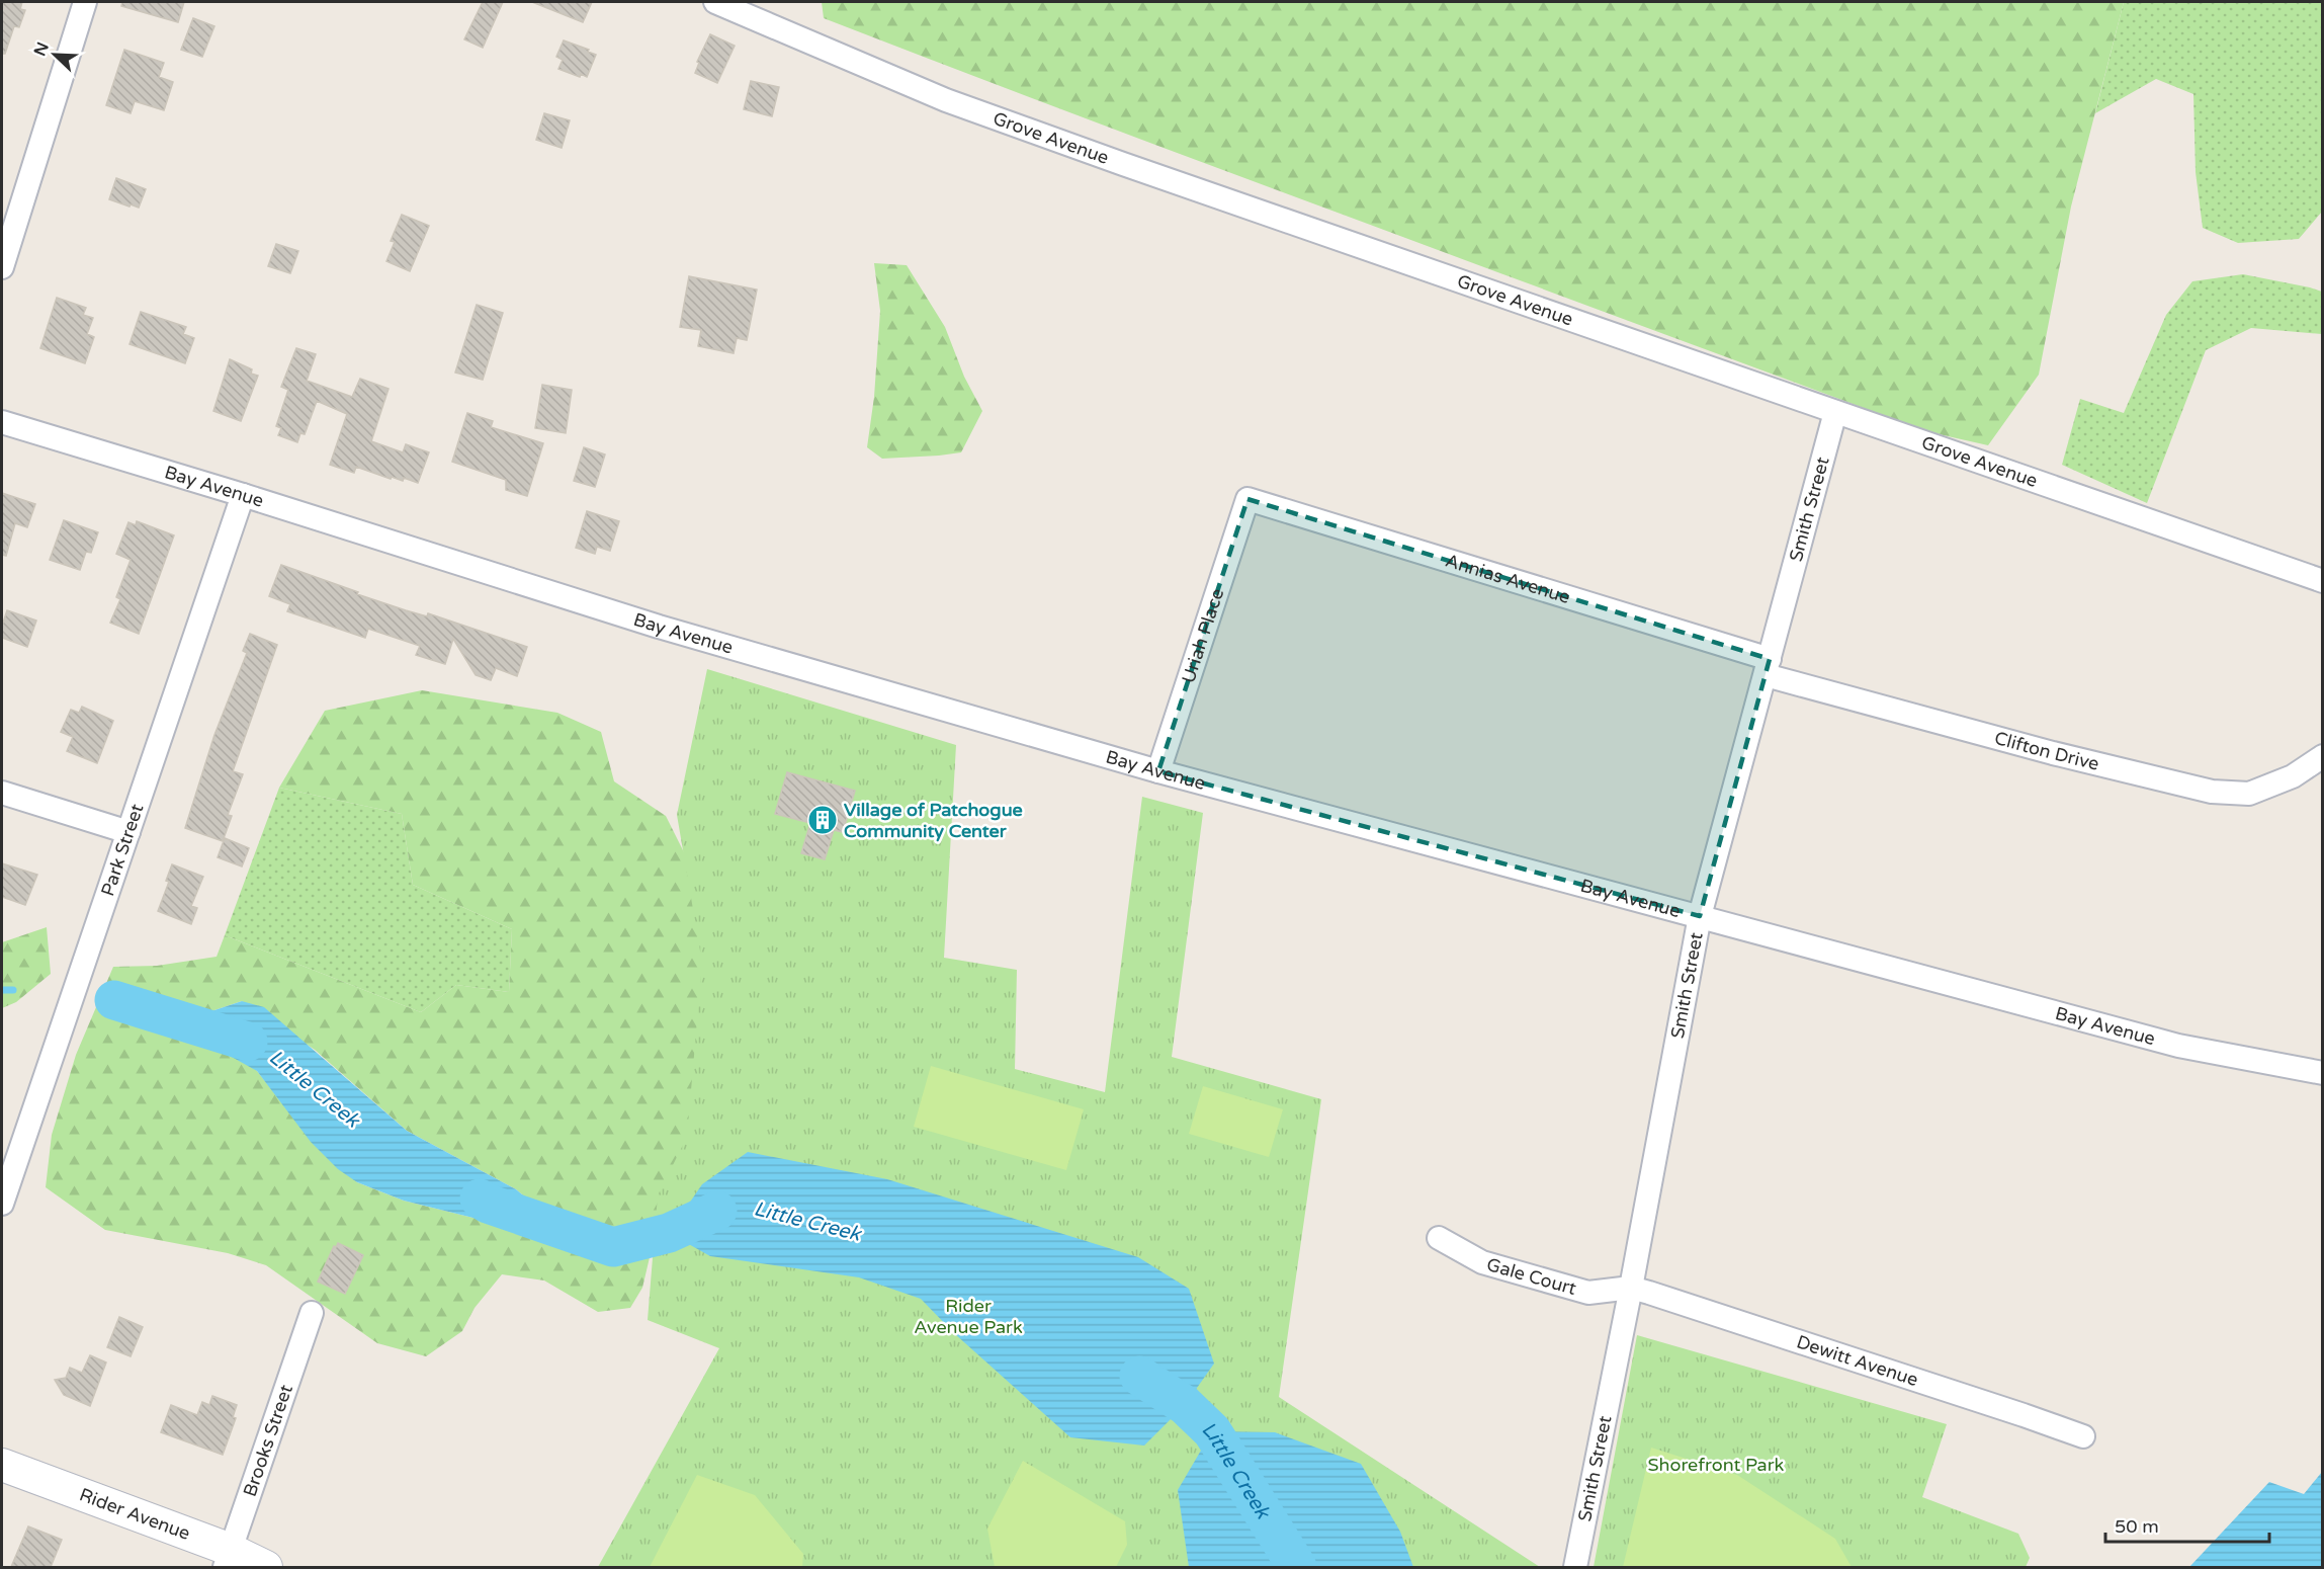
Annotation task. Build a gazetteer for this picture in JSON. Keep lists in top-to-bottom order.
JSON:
{
  "streets": {
    "street": [
      "Grove Avenue",
      "Bay Avenue",
      "Smith Street",
      "Annias Avenue",
      "Uriah Place",
      "Clifton Drive",
      "Park Street",
      "Gale Court",
      "Dewitt Avenue",
      "Brooks Street",
      "Rider Avenue"
    ]
  },
  "crossings": [
    ["Grove Avenue", "Smith Street"],
    ["Bay Avenue", "Smith Street"],
    ["Bay Avenue", "Uriah Place"],
    ["Bay Avenue", "Park Street"],
    ["Smith Street", "Annias Avenue"],
    ["Smith Street", "Clifton Drive"],
    ["Smith Street", "Gale Court"],
    ["Smith Street", "Dewitt Avenue"],
    ["Annias Avenue", "Uriah Place"],
    ["Annias Avenue", "Clifton Drive"],
    ["Gale Court", "Dewitt Avenue"],
    ["Brooks Street", "Rider Avenue"]
  ],
  "water": ["Little Creek"],
  "parks": ["Rider Avenue Park", "Shorefront Park"],
  "places": {
    "building": ["Village of Patchogue Community Center"]
  },
  "scale_bar": "50 m",
  "north": "top left"
}
